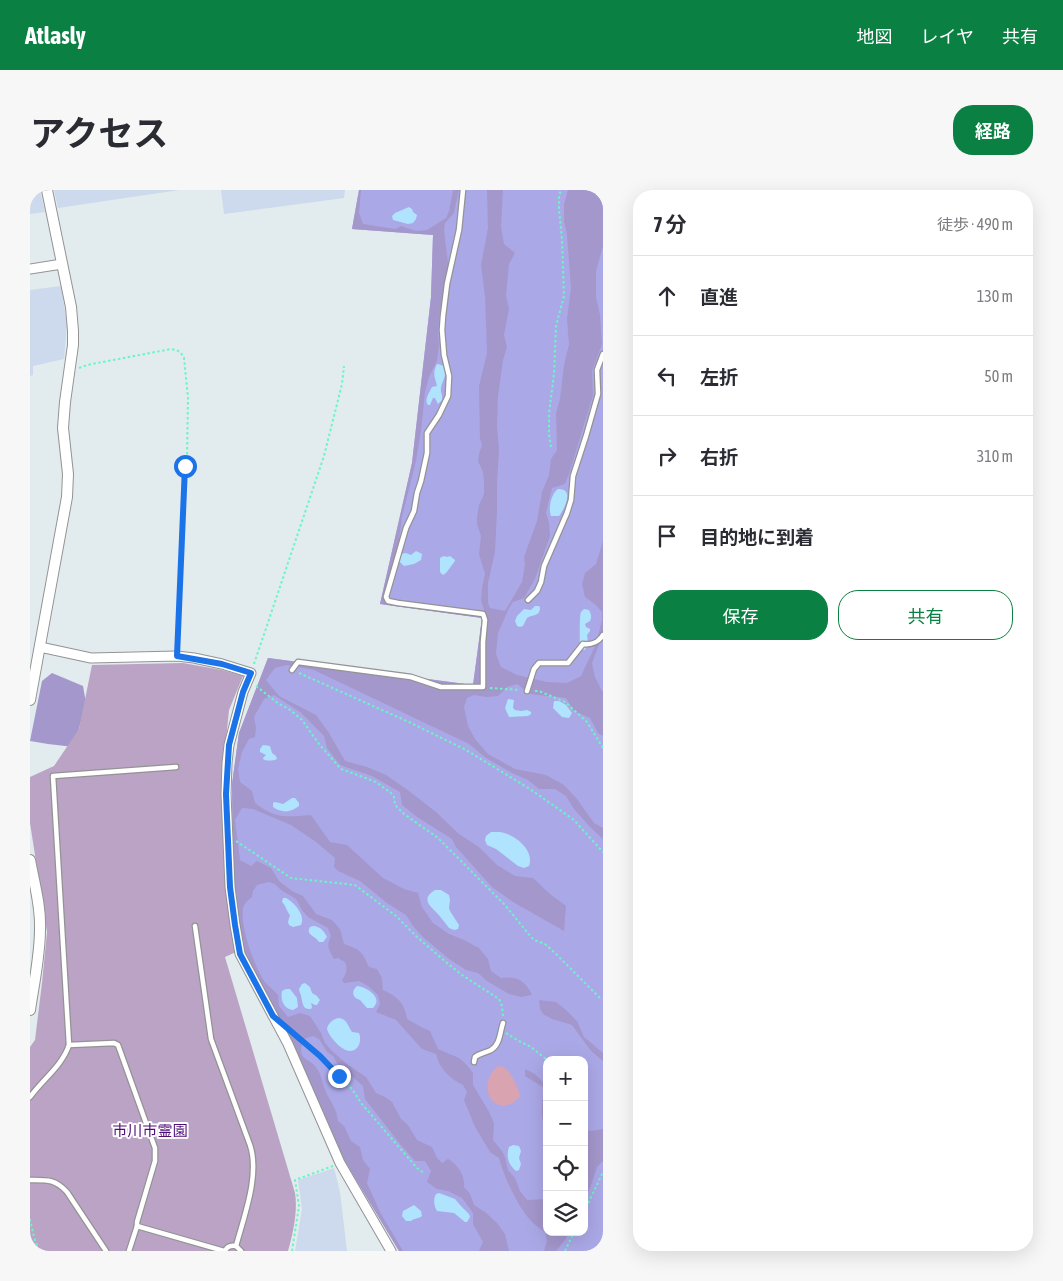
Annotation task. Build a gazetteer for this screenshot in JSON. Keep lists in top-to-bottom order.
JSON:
{
  "parks": ["市川市霊園"],
  "page": {
    "header": "Atlasly",
    "nav": ["地図", "レイヤ", "共有"],
    "title": "アクセス",
    "buttons": [
      "経路",
      ["保存", "共有"]
    ],
    "heading": ["7 分", "徒歩 · 490 m"],
    "list": [
      ["直進", "130 m"],
      ["左折", "50 m"],
      ["右折", "310 m"],
      "目的地に到着"
    ],
    "map_buttons": ["+", "−"]
  }
}
